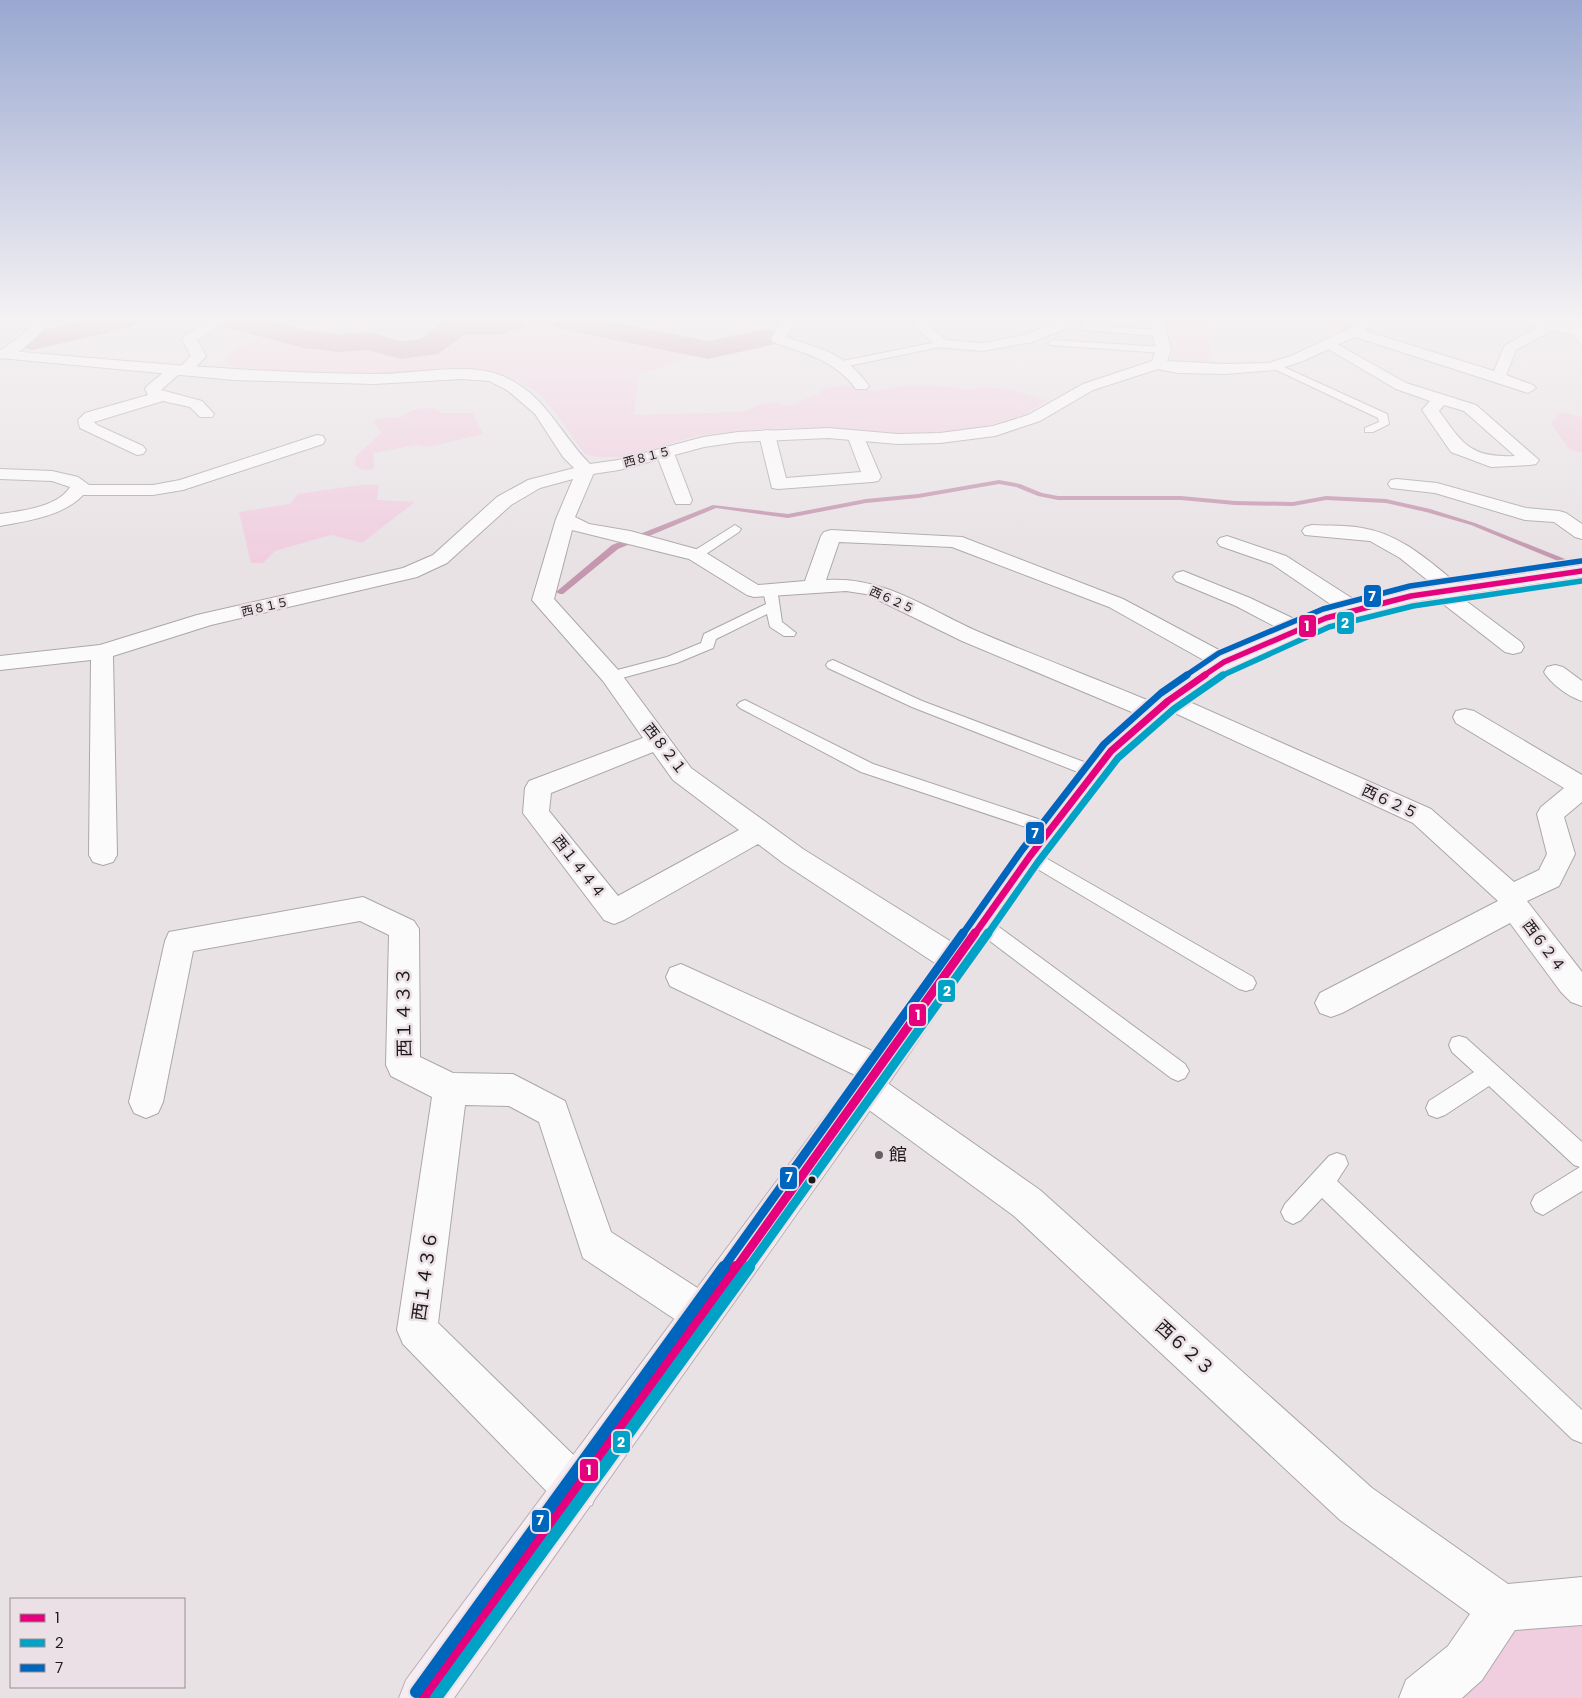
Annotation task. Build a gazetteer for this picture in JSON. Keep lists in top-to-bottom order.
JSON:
{
  "streets": {
    "street": [
      "西８１５",
      "西６２５",
      "西８２１",
      "西１４４４",
      "西６２４",
      "西１４３３",
      "西１４３６",
      "西６２３"
    ]
  },
  "crossings": [
    ["西８１５", "西８２１"],
    ["西６２５", "西８２１"],
    ["西６２５", "西６２４"],
    ["西８２１", "西１４４４"],
    ["西１４３３", "西１４３６"]
  ],
  "places": ["館"],
  "lines": ["transit line 7", "transit line 1", "transit line 2"],
  "legend": ["1", "2", "7"]
}
